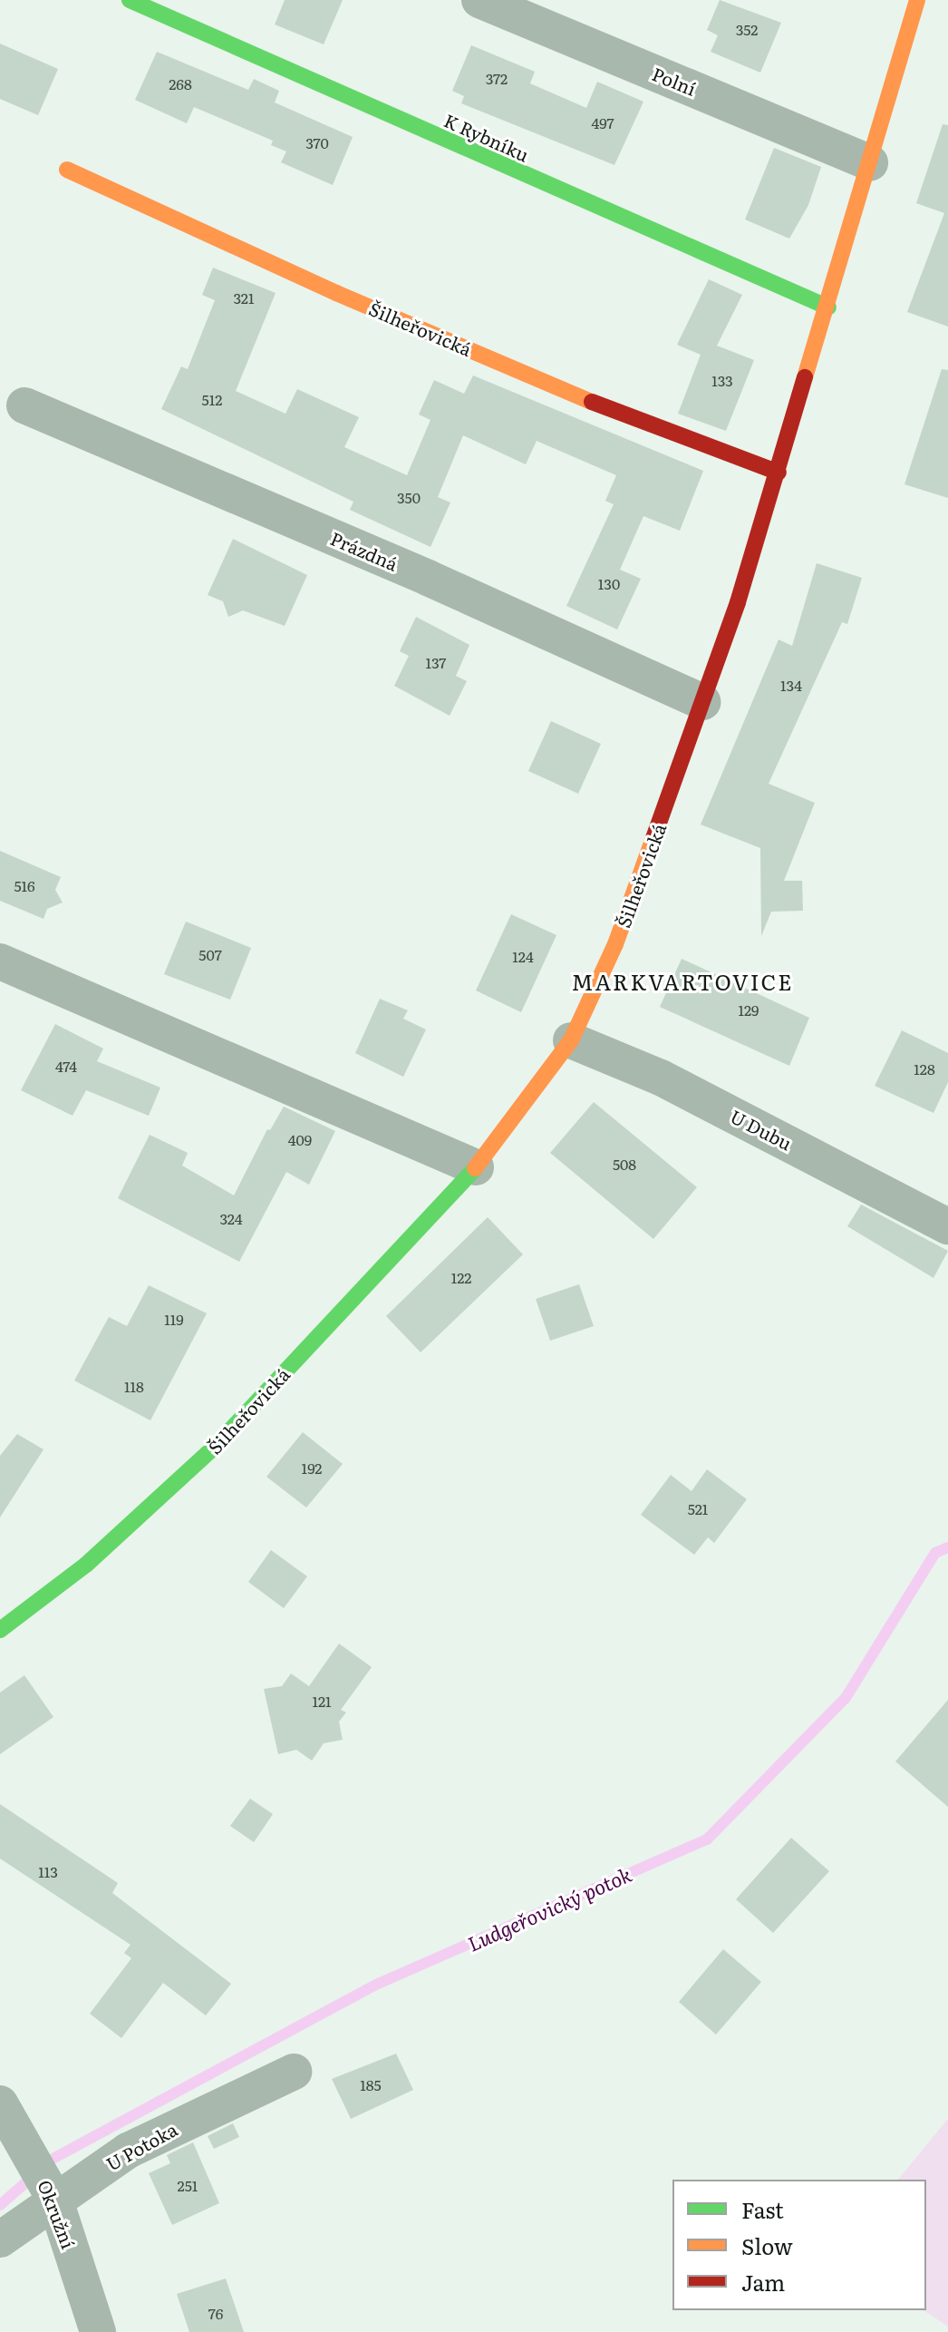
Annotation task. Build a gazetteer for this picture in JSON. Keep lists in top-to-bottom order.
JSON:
{
  "streets": {
    "street": [
      "Polní",
      "K Rybníku",
      "Šilheřovická",
      "Prázdná",
      "U Dubu",
      "U Potoka",
      "Okružní"
    ]
  },
  "crossings": [
    ["Polní", "Šilheřovická"],
    ["K Rybníku", "Šilheřovická"],
    ["Šilheřovická", "Prázdná"],
    ["Šilheřovická", "U Dubu"],
    ["U Potoka", "Okružní"]
  ],
  "districts": ["MARKVARTOVICE"],
  "water": ["Ludgeřovický potok"],
  "house_numbers": [
    "352",
    "372",
    "268",
    "497",
    "370",
    "321",
    "133",
    "512",
    "350",
    "130",
    "137",
    "134",
    "516",
    "507",
    "124",
    "129",
    "474",
    "128",
    "409",
    "508",
    "324",
    "122",
    "119",
    "118",
    "192",
    "521",
    "121",
    "113",
    "185",
    "251",
    "76"
  ],
  "legend": ["Fast", "Slow", "Jam"]
}
